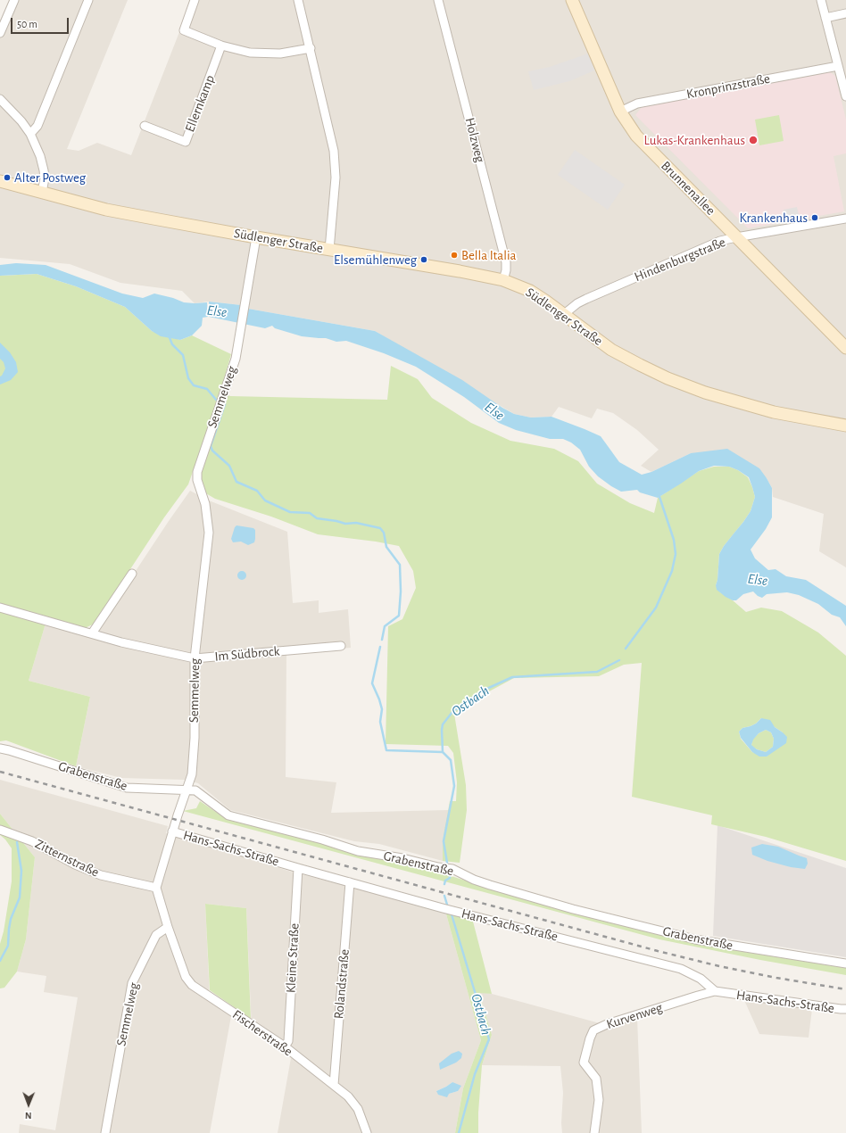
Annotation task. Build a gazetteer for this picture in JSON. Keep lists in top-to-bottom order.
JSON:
{
  "streets": {
    "main road": ["Brunnenallee", "Südlenger Straße"],
    "street": [
      "Kronprinzstraße",
      "Ellernkamp",
      "Holzweg",
      "Hindenburgstraße",
      "Semmelweg",
      "Im Südbrock",
      "Grabenstraße",
      "Hans-Sachs-Straße",
      "Zitternstraße",
      "Kleine Straße",
      "Rolandstraße",
      "Kurvenweg",
      "Fischerstraße"
    ]
  },
  "crossings": [
    ["Kronprinzstraße", "Brunnenallee"],
    ["Holzweg", "Südlenger Straße"],
    ["Brunnenallee", "Hindenburgstraße"],
    ["Südlenger Straße", "Hindenburgstraße"],
    ["Südlenger Straße", "Semmelweg"],
    ["Semmelweg", "Im Südbrock"],
    ["Semmelweg", "Grabenstraße"],
    ["Semmelweg", "Hans-Sachs-Straße"],
    ["Semmelweg", "Zitternstraße"],
    ["Semmelweg", "Fischerstraße"],
    ["Hans-Sachs-Straße", "Kleine Straße"],
    ["Hans-Sachs-Straße", "Rolandstraße"],
    ["Hans-Sachs-Straße", "Kurvenweg"],
    ["Kleine Straße", "Fischerstraße"],
    ["Rolandstraße", "Fischerstraße"]
  ],
  "water": ["Else", "Ostbach"],
  "places": [
    "Lukas-Krankenhaus",
    "Alter Postweg",
    "Krankenhaus",
    "Bella Italia",
    "Elsemühlenweg"
  ],
  "scale_bar": "50 m",
  "north": "bottom"
}
